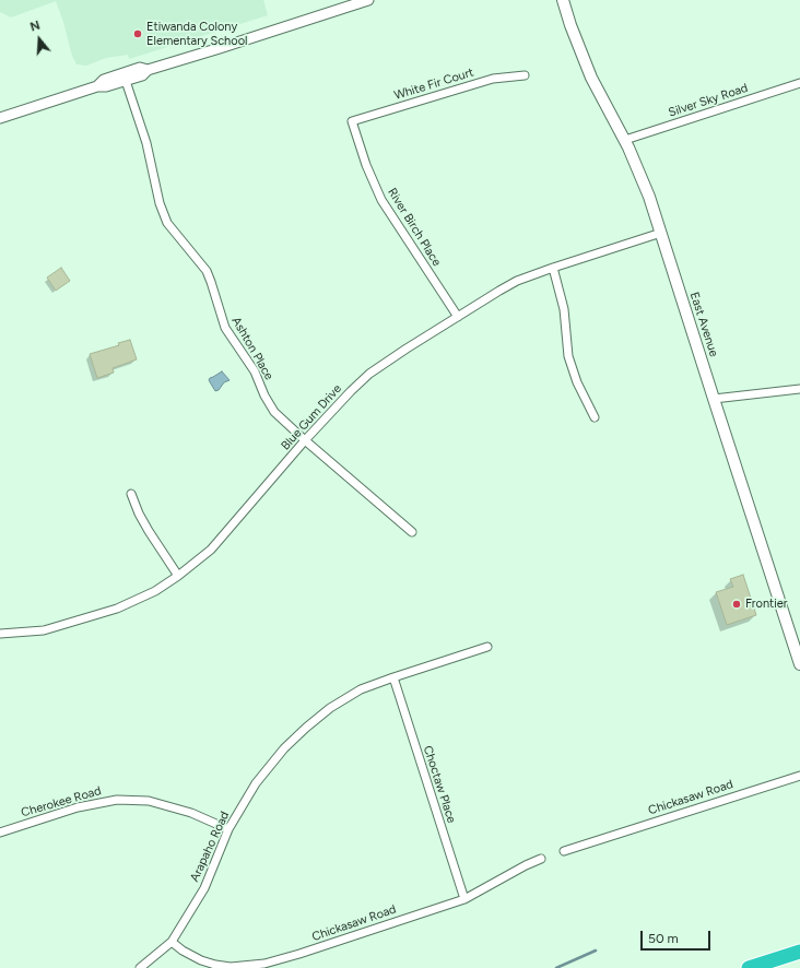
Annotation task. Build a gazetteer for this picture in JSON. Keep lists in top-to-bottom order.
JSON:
{
  "streets": {
    "main road": ["East Avenue"],
    "street": [
      "White Fir Court",
      "Silver Sky Road",
      "River Birch Place",
      "Ashton Place",
      "Blue Gum Drive",
      "Choctaw Place",
      "Chickasaw Road",
      "Cherokee Road",
      "Arapaho Road"
    ]
  },
  "crossings": [
    ["White Fir Court", "River Birch Place"],
    ["Silver Sky Road", "East Avenue"],
    ["River Birch Place", "Blue Gum Drive"],
    ["East Avenue", "Blue Gum Drive"],
    ["Ashton Place", "Blue Gum Drive"],
    ["Choctaw Place", "Chickasaw Road"],
    ["Choctaw Place", "Arapaho Road"],
    ["Chickasaw Road", "Arapaho Road"],
    ["Cherokee Road", "Arapaho Road"]
  ],
  "places": ["Etiwanda Colony Elementary School", "Frontier"],
  "scale_bar": "50 m",
  "north": "top"
}
